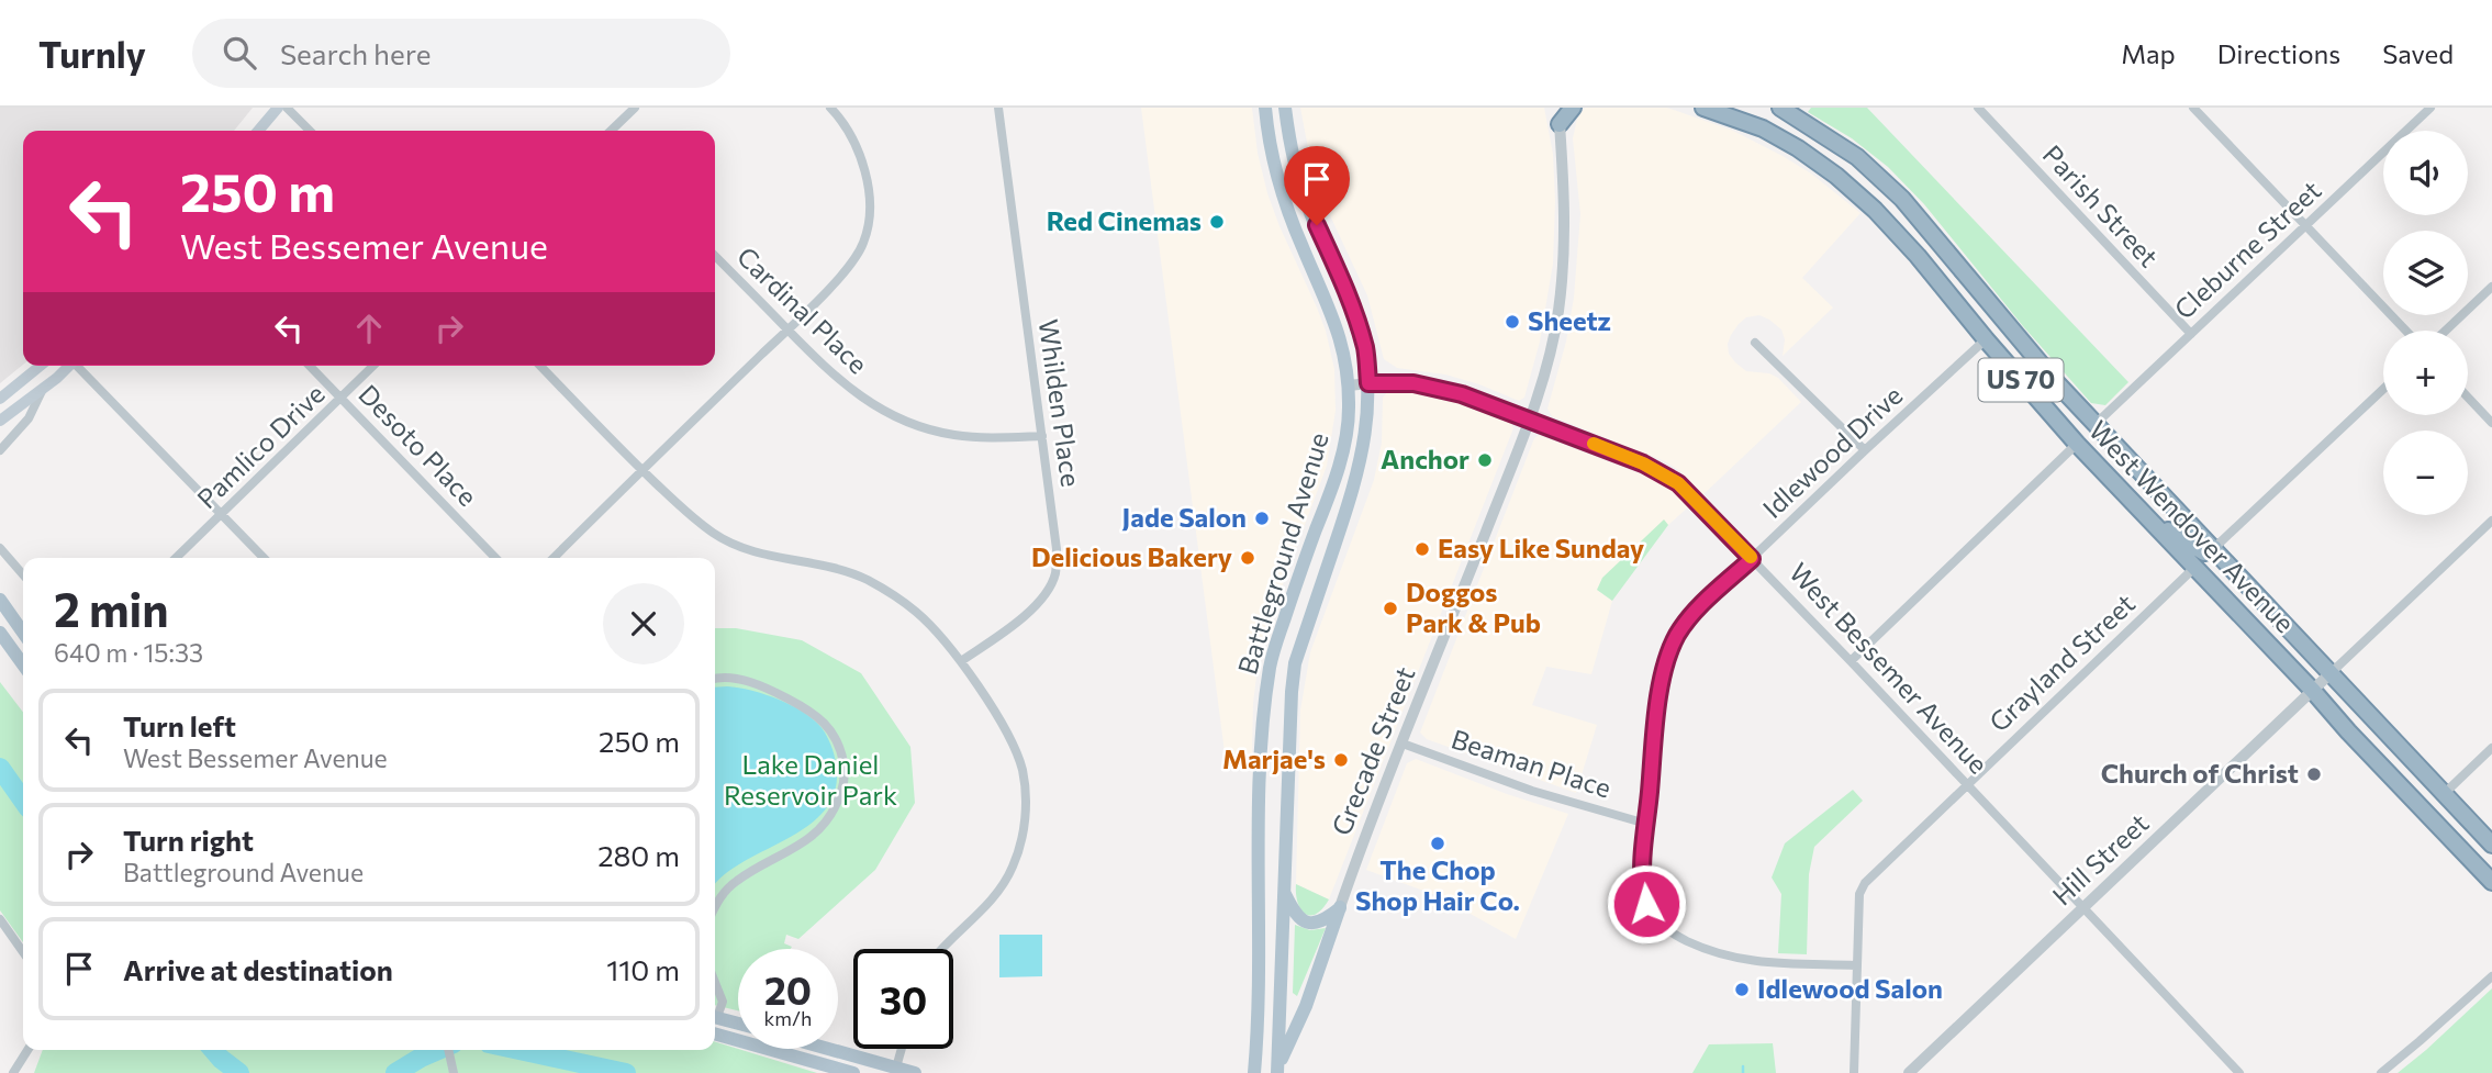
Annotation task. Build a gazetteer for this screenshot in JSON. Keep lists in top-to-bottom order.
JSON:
{
  "streets": {
    "highway": ["US 70", "West Wendover Avenue"],
    "main road": ["Battleground Avenue"],
    "street": [
      "Parish Street",
      "Cleburne Street",
      "Cardinal Place",
      "Whilden Place",
      "Desoto Place",
      "Pamlico Drive",
      "Idlewood Drive",
      "Grayland Street",
      "West Bessemer Avenue",
      "Grecade Street",
      "Beaman Place",
      "Hill Street"
    ]
  },
  "crossings": [
    ["Parish Street", "Cleburne Street"],
    ["Cleburne Street", "West Wendover Avenue"],
    ["Cardinal Place", "Whilden Place"],
    ["Desoto Place", "Pamlico Drive"],
    ["Idlewood Drive", "West Wendover Avenue"],
    ["Idlewood Drive", "Grayland Street"],
    ["Idlewood Drive", "West Bessemer Avenue"],
    ["Idlewood Drive", "Beaman Place"],
    ["West Wendover Avenue", "Grayland Street"],
    ["West Wendover Avenue", "Hill Street"],
    ["Battleground Avenue", "West Bessemer Avenue"],
    ["Grayland Street", "West Bessemer Avenue"],
    ["West Bessemer Avenue", "Grecade Street"],
    ["West Bessemer Avenue", "Hill Street"],
    ["Grecade Street", "Beaman Place"]
  ],
  "parks": ["Lake Daniel Reservoir Park"],
  "places": [
    "Red Cinemas",
    "Sheetz",
    "Anchor",
    "Jade Salon",
    "Easy Like Sunday",
    "Delicious Bakery",
    "Doggos Park & Pub",
    "Marjae's",
    "Church of Christ",
    "The Chop Shop Hair Co.",
    "Idlewood Salon"
  ],
  "page": {
    "header": "Turnly",
    "search": "Search here",
    "nav": ["Map", "Directions", "Saved"],
    "map_buttons": ["+", "−"],
    "turn": ["250 m", "West Bessemer Avenue"],
    "heading": ["2 min", "640 m · 15:33"],
    "list": [
      {
        "name": "Turn left",
        "note": "West Bessemer Avenue",
        "value": "250 m"
      },
      {
        "name": "Turn right",
        "note": "Battleground Avenue",
        "value": "280 m"
      },
      {
        "name": "Arrive at destination",
        "value": "110 m"
      }
    ],
    "speed": "20 km/h",
    "limit": "30"
  }
}
